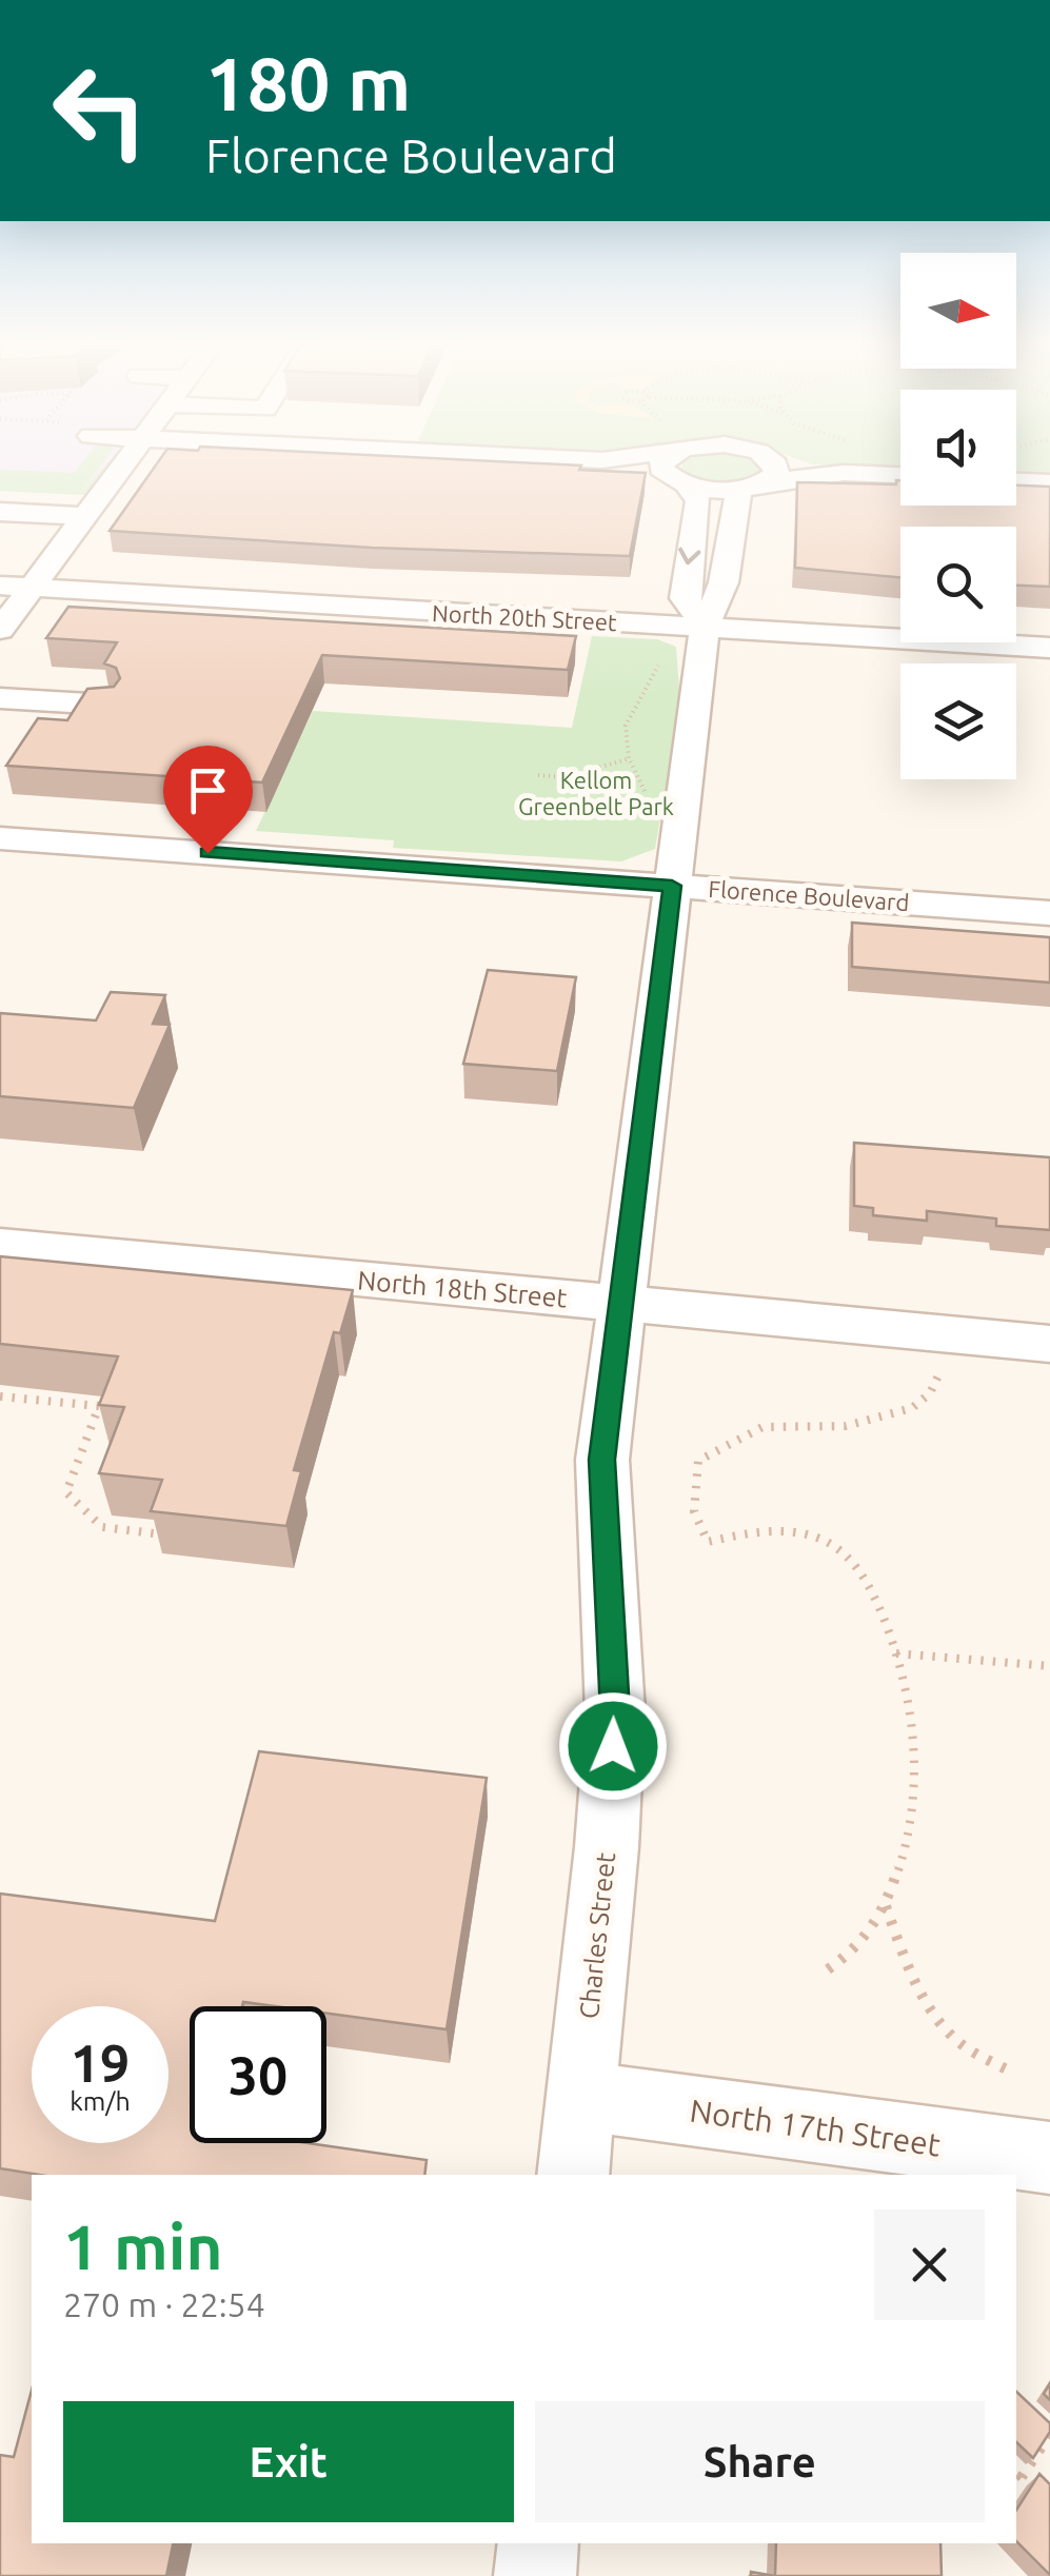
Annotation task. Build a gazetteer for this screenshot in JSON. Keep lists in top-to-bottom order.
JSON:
{
  "streets": {
    "street": [
      "North 20th Street",
      "Florence Boulevard",
      "North 18th Street",
      "Charles Street",
      "North 17th Street"
    ]
  },
  "crossings": [
    ["North 20th Street", "Charles Street"],
    ["Florence Boulevard", "Charles Street"],
    ["North 18th Street", "Charles Street"],
    ["Charles Street", "North 17th Street"]
  ],
  "parks": ["Kellom Greenbelt Park"],
  "north": "right",
  "page": {
    "turn": ["180 m", "Florence Boulevard"],
    "speed": "19 km/h",
    "limit": "30",
    "heading": ["1 min", "270 m · 22:54"],
    "buttons": ["Exit", "Share"]
  }
}
